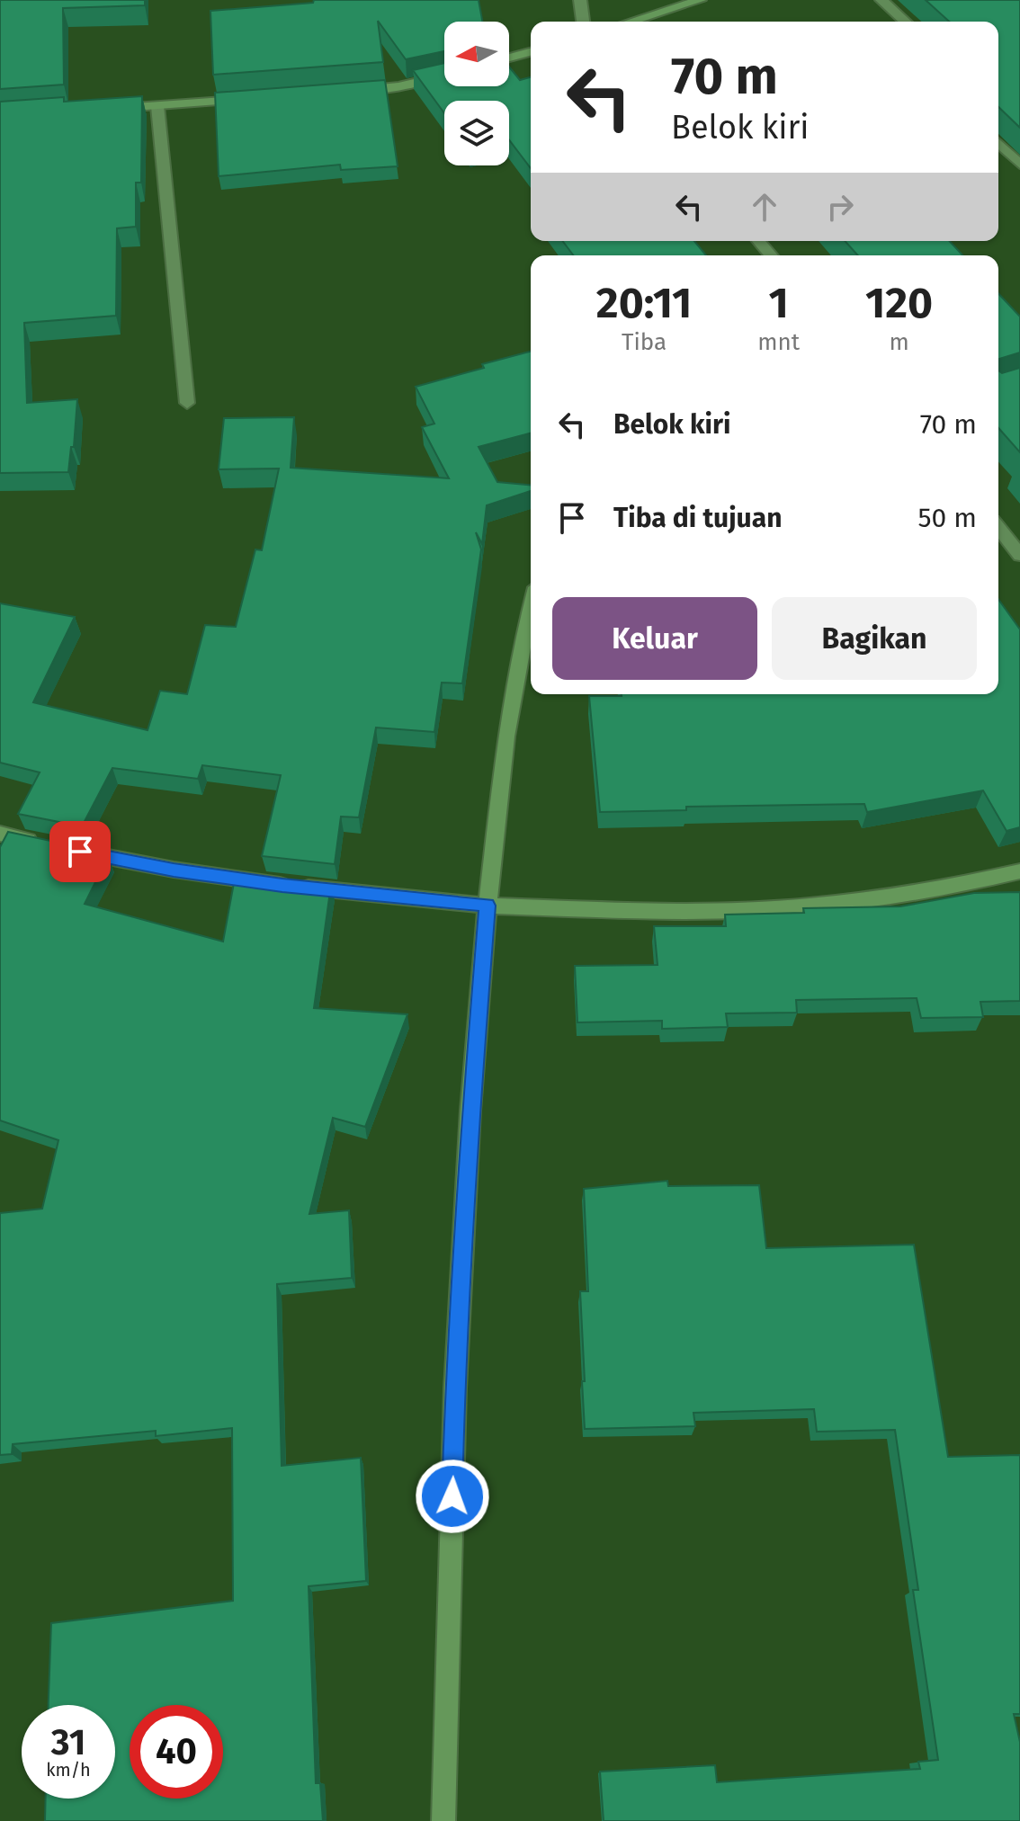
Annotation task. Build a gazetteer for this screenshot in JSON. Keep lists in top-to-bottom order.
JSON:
{
  "north": "left",
  "page": {
    "turn": ["70 m", "Belok kiri"],
    "eta": [
      "20:11",
      "Tiba",
      "1",
      "mnt",
      "120",
      "m"
    ],
    "list": [
      {
        "name": "Belok kiri",
        "value": "70 m"
      },
      {
        "name": "Tiba di tujuan",
        "value": "50 m"
      }
    ],
    "buttons": ["Keluar", "Bagikan"],
    "speed": "31 km/h",
    "limit": "40"
  }
}
